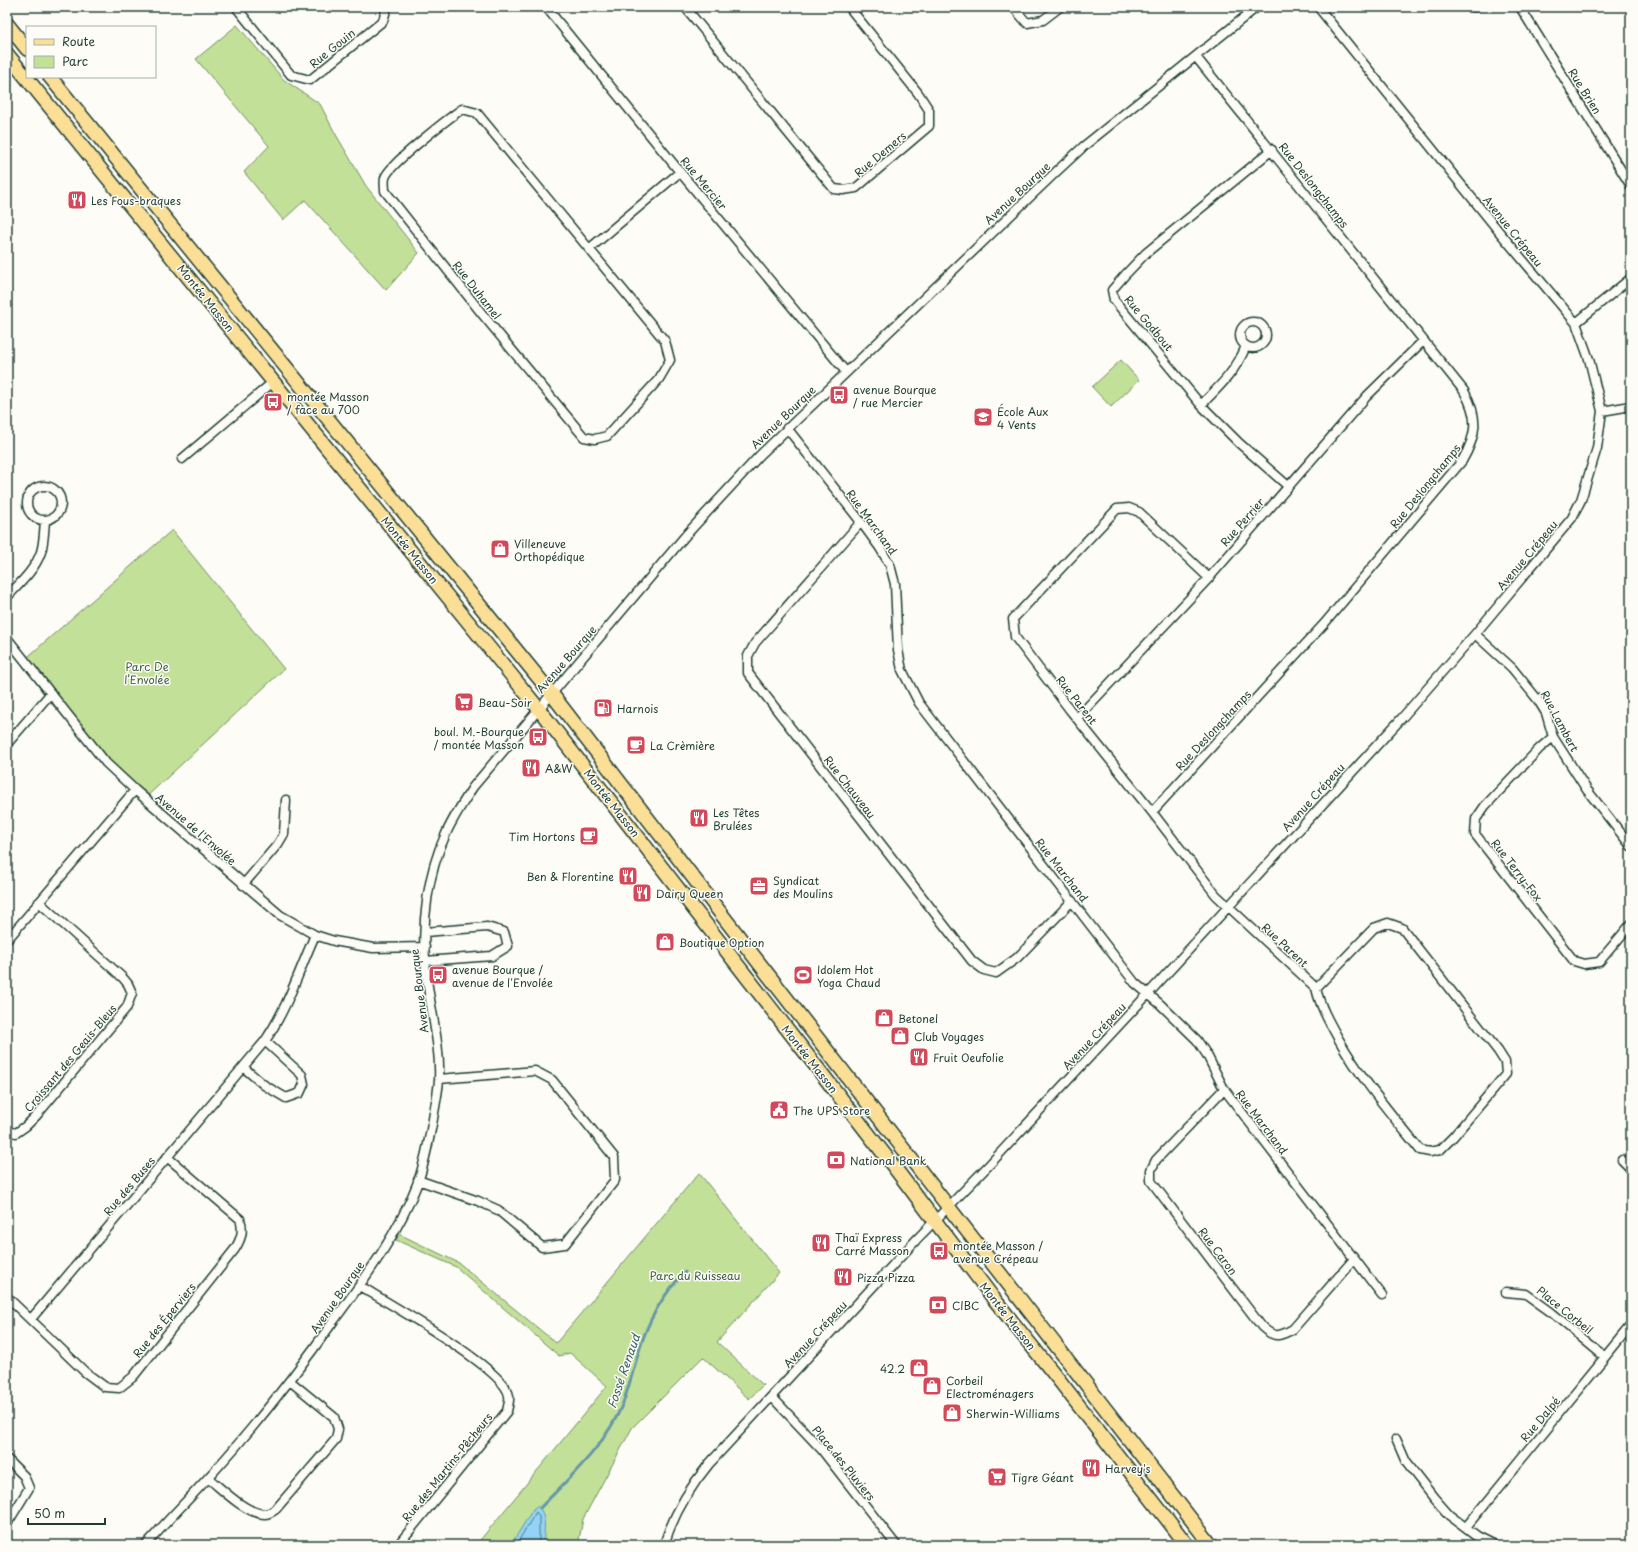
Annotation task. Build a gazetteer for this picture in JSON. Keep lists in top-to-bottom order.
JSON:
{
  "streets": {
    "main road": ["Montée Masson"],
    "street": [
      "Rue Gouin",
      "Rue Brien",
      "Rue Demers",
      "Rue Mercier",
      "Rue Deslongchamps",
      "Avenue Bourque",
      "Avenue Crépeau",
      "Rue Duhamel",
      "Rue Godbout",
      "Rue Marchand",
      "Rue Perrier",
      "Rue Parent",
      "Rue Lambert",
      "Rue Chauveau",
      "Avenue de l'Envolée",
      "Rue Terry-Fox",
      "Croissant des Geais-Bleus",
      "Rue des Buses",
      "Rue Caron",
      "Place Corbeil",
      "Rue des Éperviers",
      "Rue Dalpé",
      "Place des Pluviers",
      "Rue des Martins-Pêcheurs"
    ]
  },
  "crossings": [
    ["Rue Mercier", "Avenue Bourque"],
    ["Rue Deslongchamps", "Avenue Bourque"],
    ["Rue Deslongchamps", "Rue Godbout"],
    ["Rue Deslongchamps", "Rue Perrier"],
    ["Rue Deslongchamps", "Rue Parent"],
    ["Avenue Bourque", "Montée Masson"],
    ["Avenue Bourque", "Rue Marchand"],
    ["Avenue Bourque", "Avenue de l'Envolée"],
    ["Avenue Bourque", "Rue des Martins-Pêcheurs"],
    ["Avenue Crépeau", "Montée Masson"],
    ["Avenue Crépeau", "Rue Marchand"],
    ["Avenue Crépeau", "Rue Parent"],
    ["Avenue Crépeau", "Rue Lambert"],
    ["Avenue Crépeau", "Place des Pluviers"],
    ["Rue Godbout", "Rue Perrier"],
    ["Rue Marchand", "Rue Chauveau"],
    ["Rue Marchand", "Rue Caron"],
    ["Rue Perrier", "Rue Parent"],
    ["Rue Lambert", "Rue Terry-Fox"],
    ["Avenue de l'Envolée", "Rue des Buses"],
    ["Rue des Buses", "Rue des Éperviers"],
    ["Place Corbeil", "Rue Dalpé"]
  ],
  "water": ["Fossé Renaud"],
  "parks": ["Parc De l’Envolée", "Parc du Ruisseau"],
  "places": {
    "restaurant": [
      "Les Fous-braques",
      "A&W",
      "Les Têtes Brulées",
      "Ben & Florentine",
      "Dairy Queen",
      "Fruit Oeufolie",
      "Thaï Express Carré Masson",
      "Pizza Pizza",
      "Harvey's"
    ],
    "bus stop": [
      "avenue Bourque / rue Mercier",
      "montée Masson / face au 700",
      "boul. M.-Bourque / montée Masson",
      "avenue Bourque / avenue de l'Envolée",
      "montée Masson / avenue Crépeau"
    ],
    "school or university": ["École Aux 4 Vents"],
    "shop": [
      "Villeneuve Orthopédique",
      "Boutique Option",
      "Betonel",
      "Club Voyages",
      "42.2",
      "Corbeil Electroménagers",
      "Sherwin-Williams"
    ],
    "supermarket": ["Beau-Soir", "Tigre Géant"],
    "fuel station": ["Harnois"],
    "cafe": ["La Crèmière", "Tim Hortons"],
    "office": ["Syndicat des Moulins"],
    "sports": ["Idolem Hot Yoga Chaud"],
    "public building": ["The UPS Store"],
    "bank": ["National Bank", "CIBC"]
  },
  "legend": ["Route", "Parc"],
  "scale_bar": "50 m"
}
